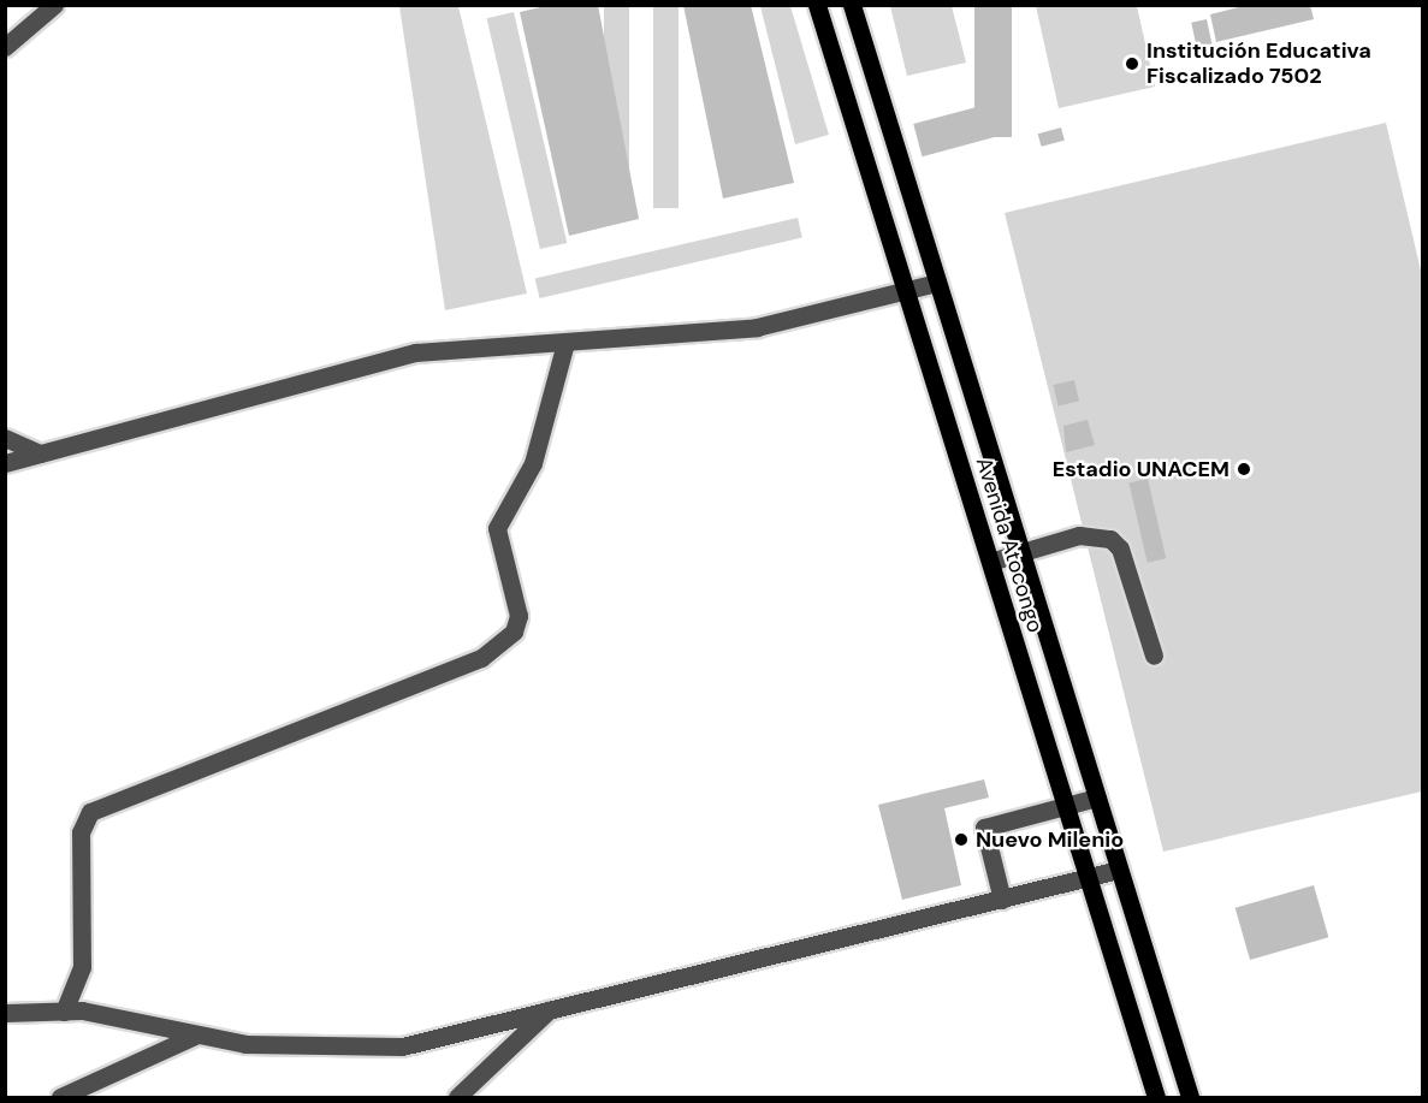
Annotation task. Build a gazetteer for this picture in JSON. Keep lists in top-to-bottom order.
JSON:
{
  "streets": {
    "main road": ["Avenida Atocongo"]
  },
  "places": ["Institución Educativa Fiscalizado 7502", "Estadio UNACEM", "Nuevo Milenio"]
}
